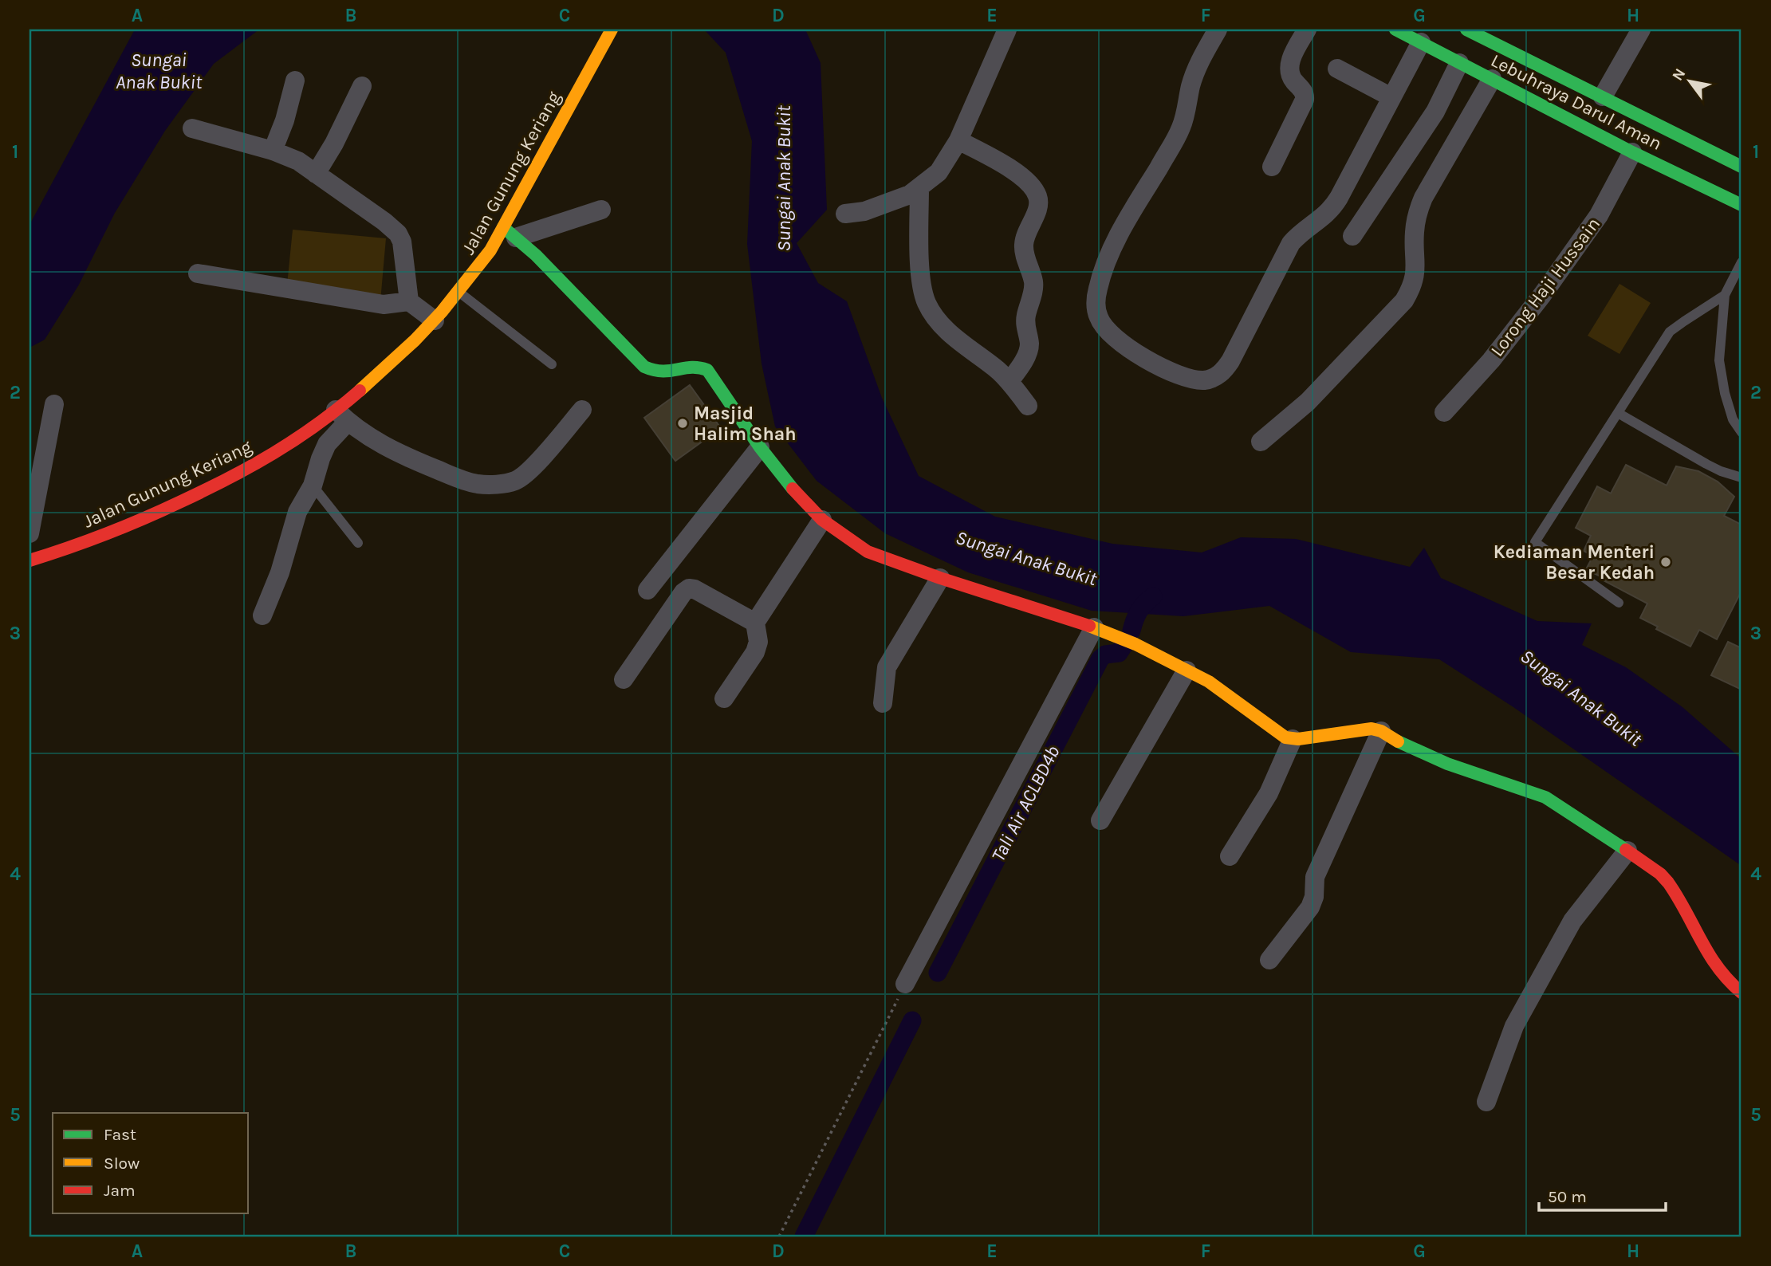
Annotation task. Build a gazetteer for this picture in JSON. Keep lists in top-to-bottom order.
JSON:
{
  "streets": {
    "main road": ["Lebuhraya Darul Aman", "Jalan Gunung Keriang"],
    "street": ["Lorong Haji Hussain"]
  },
  "crossings": [
    ["Lebuhraya Darul Aman", "Lorong Haji Hussain"]
  ],
  "water": ["Sungai Anak Bukit", "Tali Air ACLBD4b"],
  "places": ["Masjid Halim Shah", "Kediaman Menteri Besar Kedah"],
  "legend": ["Fast", "Slow", "Jam"],
  "scale_bar": "50 m",
  "north": "top left",
  "grid": {
    "columns": [
      "A",
      "B",
      "C",
      "D",
      "E",
      "F",
      "G",
      "H"
    ],
    "rows": [
      "1",
      "2",
      "3",
      "4",
      "5"
    ]
  }
}
